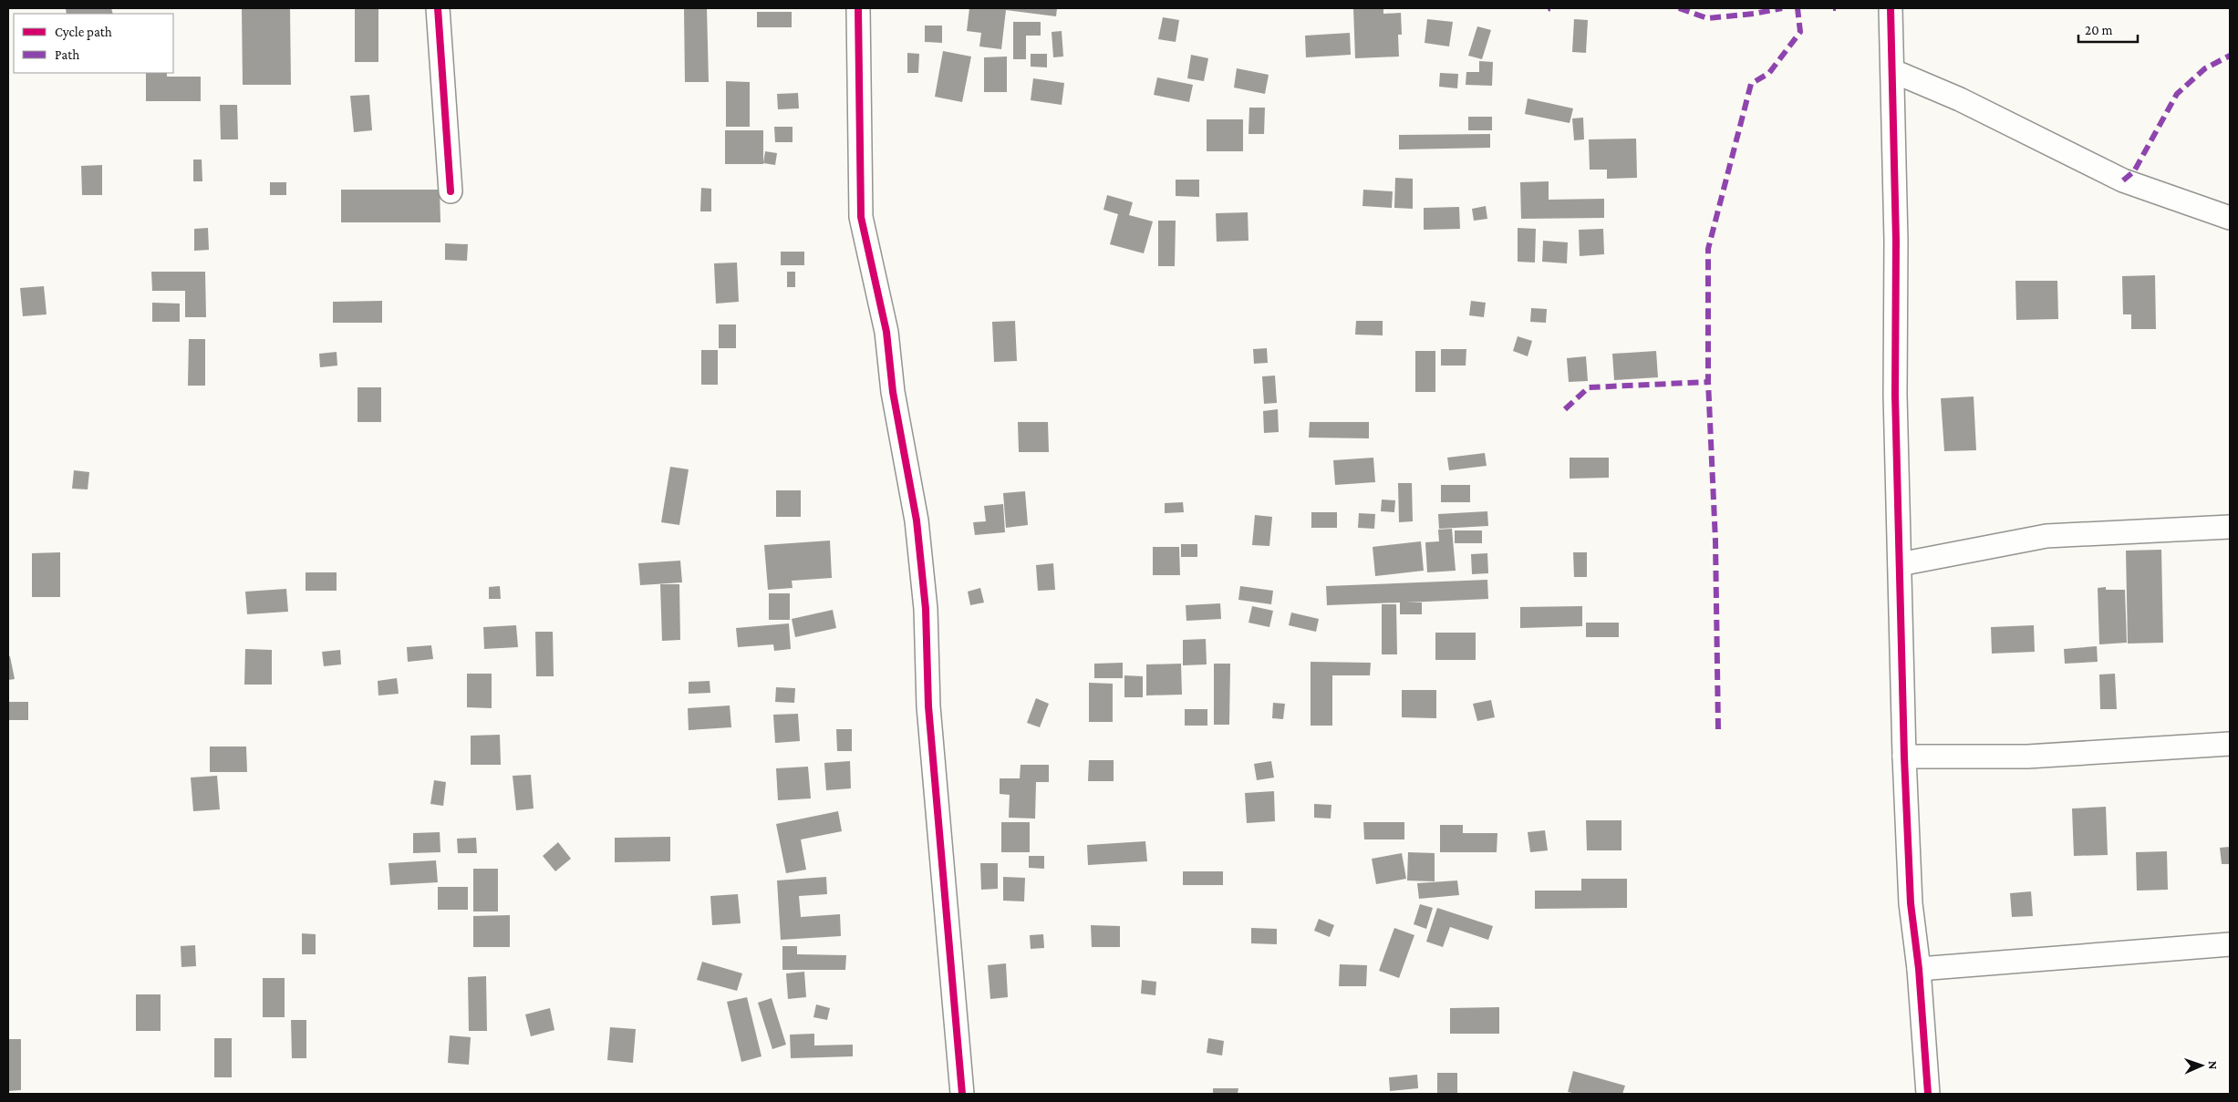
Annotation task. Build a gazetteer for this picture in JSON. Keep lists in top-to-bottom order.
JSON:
{
  "legend": ["Cycle path", "Path"],
  "scale_bar": "20 m",
  "north": "right"
}
